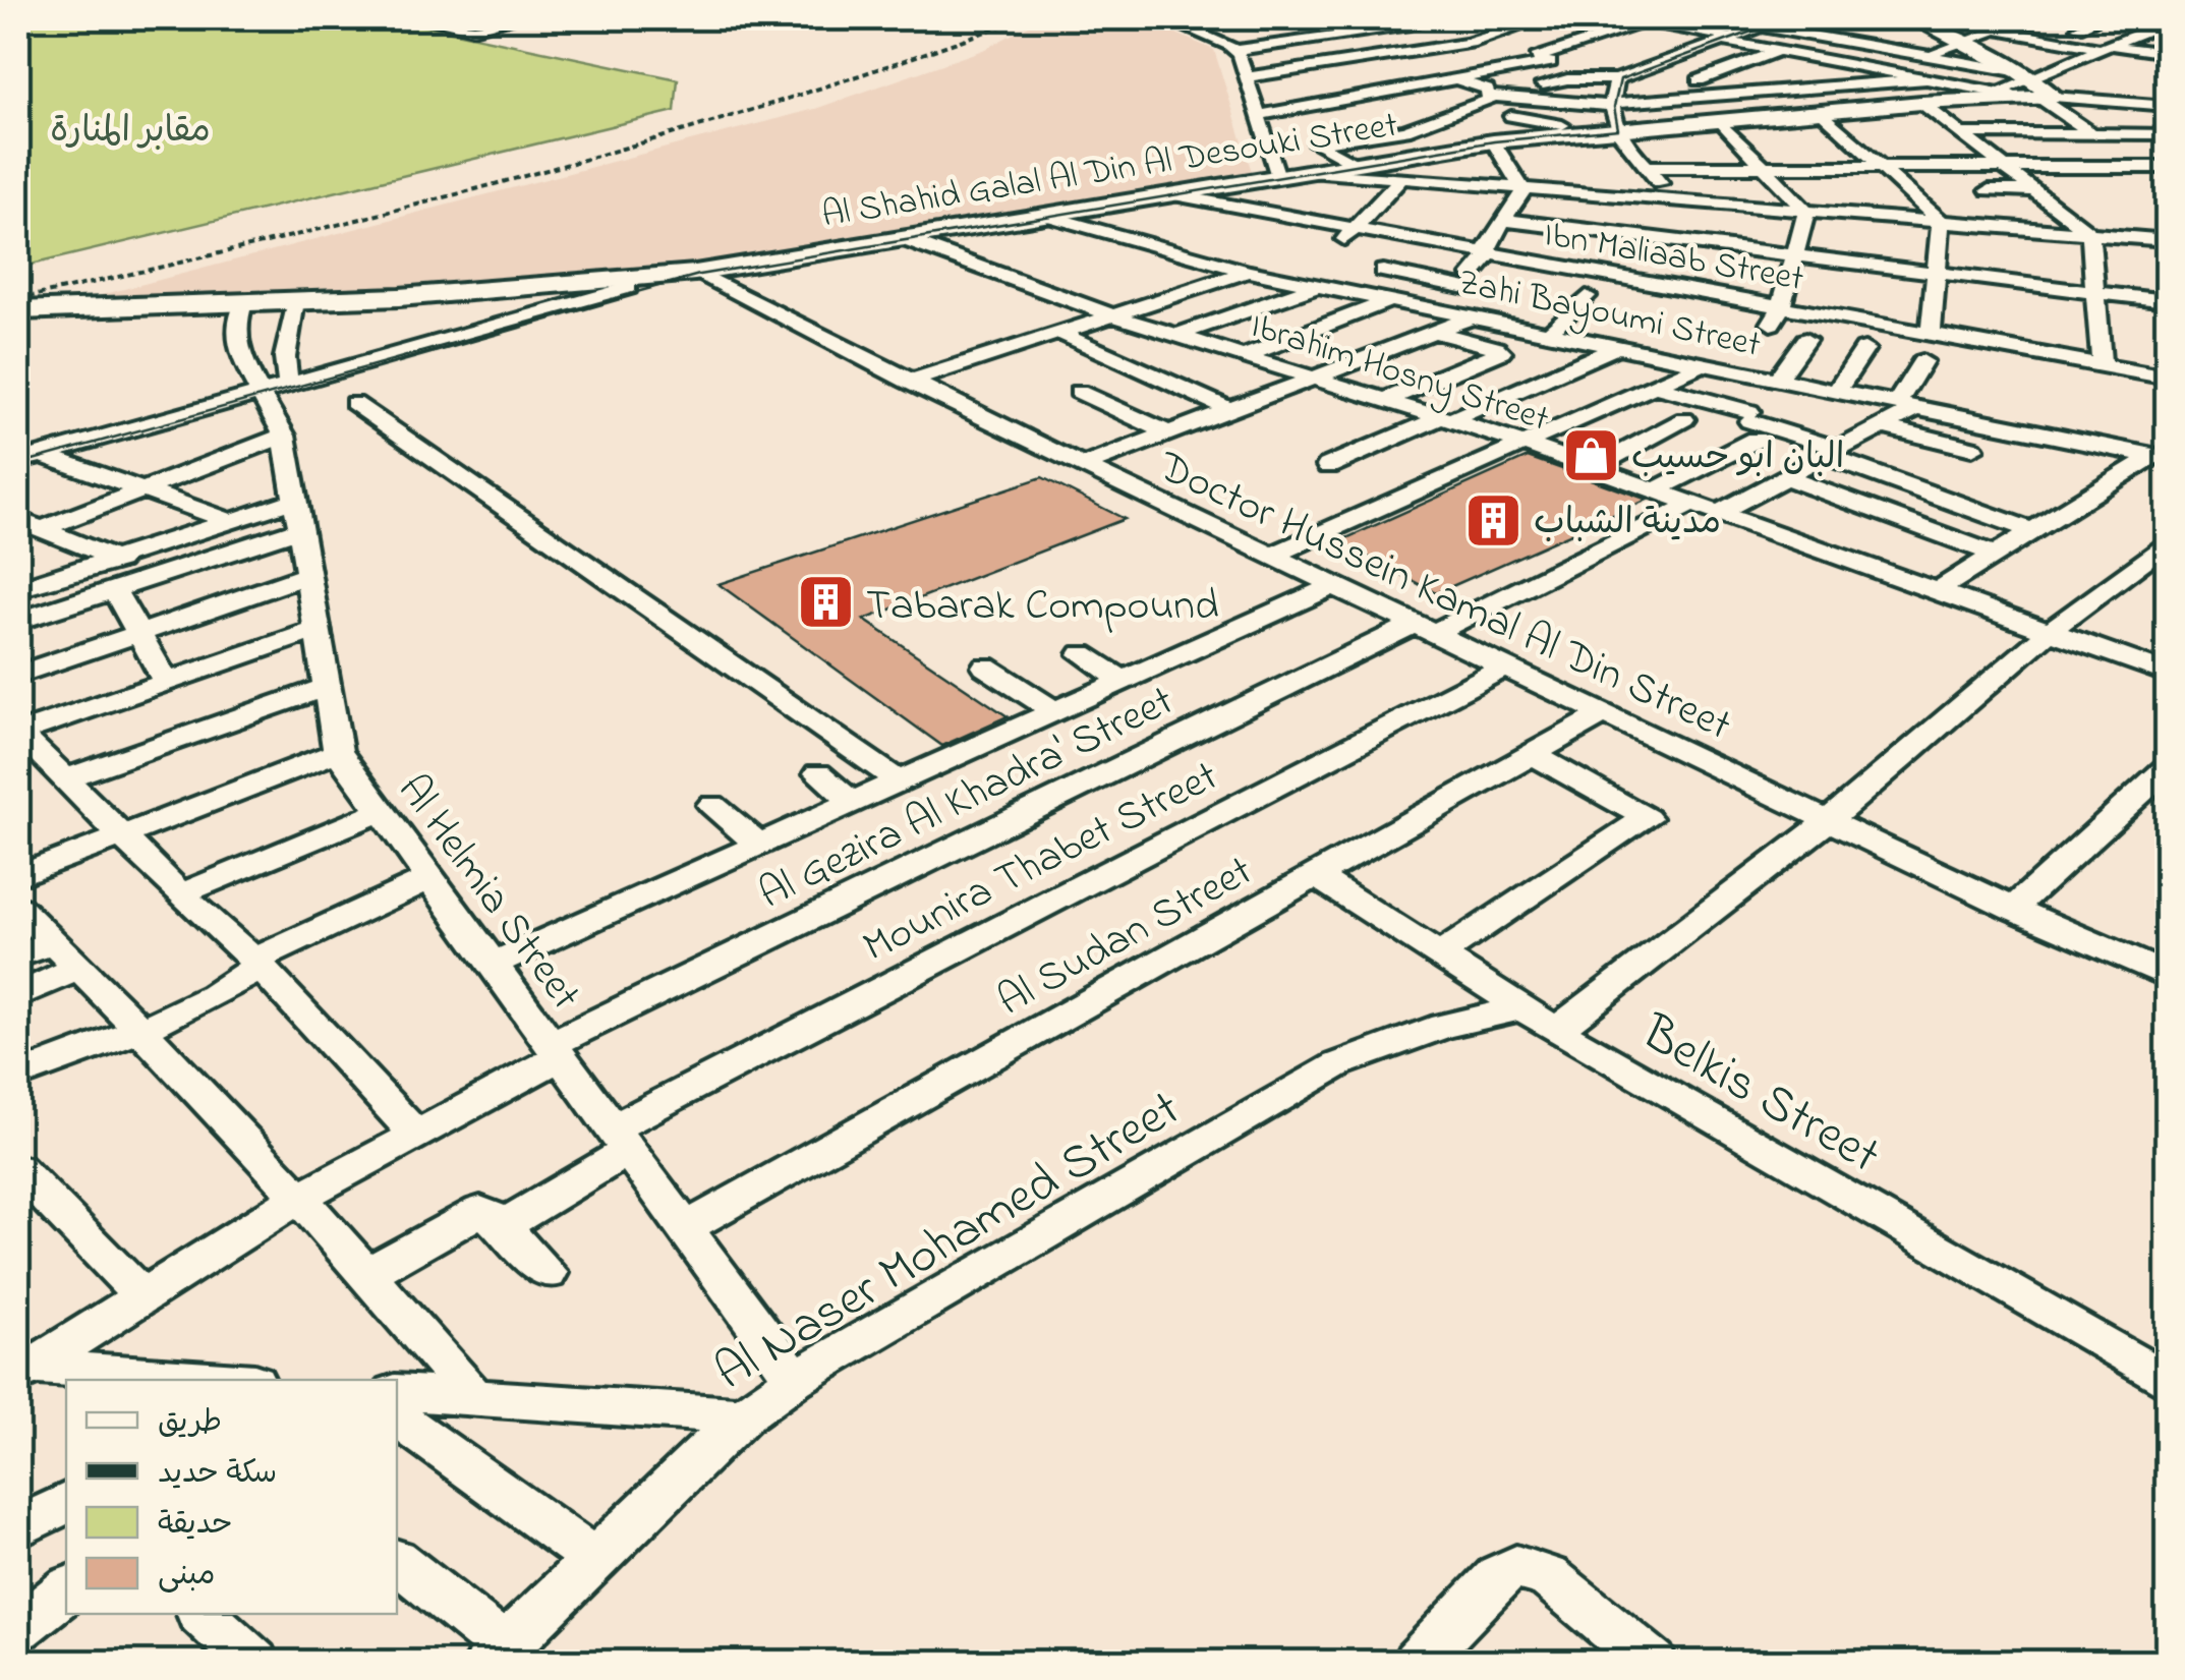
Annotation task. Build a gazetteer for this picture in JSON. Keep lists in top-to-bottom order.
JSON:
{
  "streets": {
    "main road": ["Al Shahid Galal Al Din Al Desouki Street"],
    "street": [
      "Ibn Maliaab Street",
      "Zahi Bayoumi Street",
      "Ibrahim Hosny Street",
      "Doctor Hussein Kamal Al Din Street",
      "Al Gezira Al Khadra' Street",
      "Mounira Thabet Street",
      "Al Helmia Street",
      "Al Sudan Street",
      "Belkis Street",
      "Al Naser Mohamed Street"
    ]
  },
  "crossings": [
    ["Al Shahid Galal Al Din Al Desouki Street", "Ibn Maliaab Street"],
    ["Al Shahid Galal Al Din Al Desouki Street", "Zahi Bayoumi Street"],
    ["Al Shahid Galal Al Din Al Desouki Street", "Ibrahim Hosny Street"],
    ["Al Shahid Galal Al Din Al Desouki Street", "Doctor Hussein Kamal Al Din Street"],
    ["Al Shahid Galal Al Din Al Desouki Street", "Al Helmia Street"],
    ["Ibrahim Hosny Street", "Al Gezira Al Khadra' Street"],
    ["Doctor Hussein Kamal Al Din Street", "Al Gezira Al Khadra' Street"],
    ["Doctor Hussein Kamal Al Din Street", "Mounira Thabet Street"],
    ["Doctor Hussein Kamal Al Din Street", "Al Sudan Street"],
    ["Al Gezira Al Khadra' Street", "Al Helmia Street"],
    ["Mounira Thabet Street", "Al Helmia Street"],
    ["Al Helmia Street", "Al Sudan Street"],
    ["Al Helmia Street", "Al Naser Mohamed Street"],
    ["Al Sudan Street", "Belkis Street"],
    ["Belkis Street", "Al Naser Mohamed Street"]
  ],
  "parks": ["مقابر المنارة"],
  "places": {
    "shop": ["البان ابو حسيب"],
    "building": ["مدينة الشباب", "Tabarak Compound"]
  },
  "legend": [
    "طريق",
    "سكة حديد",
    "حديقة",
    "مبنى"
  ]
}
